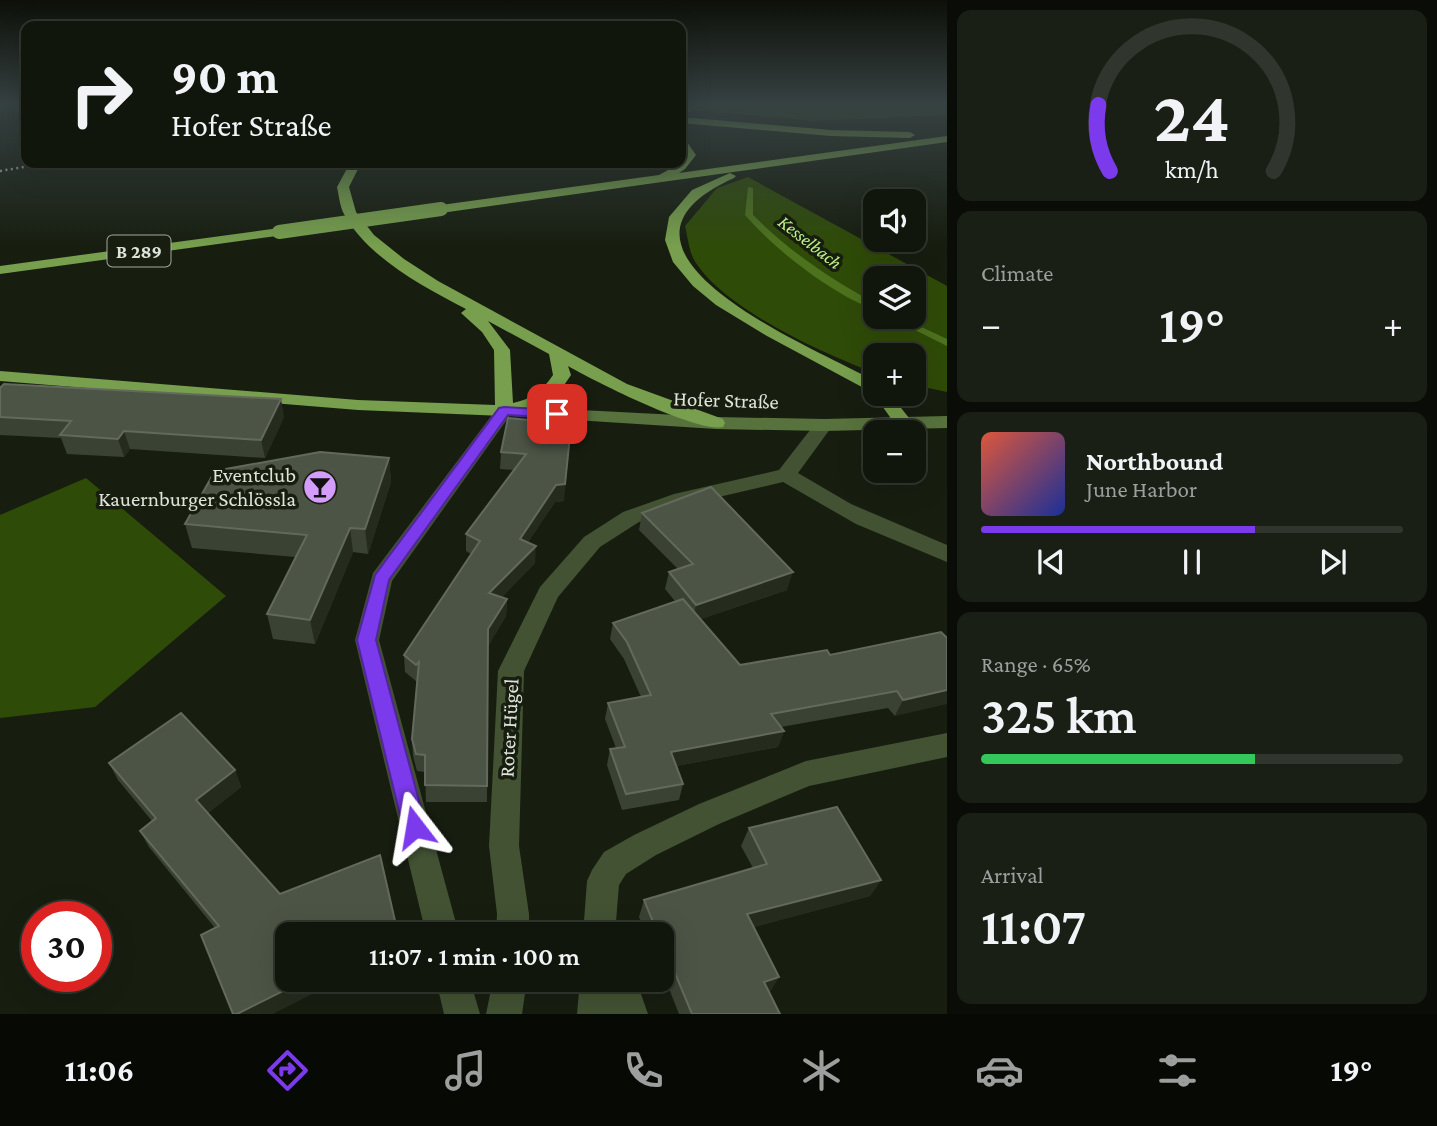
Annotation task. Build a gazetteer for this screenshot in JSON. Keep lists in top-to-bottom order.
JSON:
{
  "streets": {
    "highway": ["B 289"],
    "street": ["Hofer Straße", "Roter Hügel"]
  },
  "water": ["Kesselbach"],
  "places": {
    "bar": ["Eventclub Kauernburger Schlössla"]
  },
  "page": {
    "turn": ["90 m", "Hofer Straße"],
    "map_buttons": ["+", "−"],
    "tile": [
      "Climate",
      ["Range · 65%", "325 km"],
      ["Arrival", "11:07"]
    ],
    "heat": ["−", "19°", "+"],
    "song": ["Northbound", "June Harbor"],
    "limit": "30",
    "trip": "11:07 · 1 min · 100 m",
    "tabs": ["11:06", "19°"],
    "gauge": ["24", "km/h"]
  }
}
